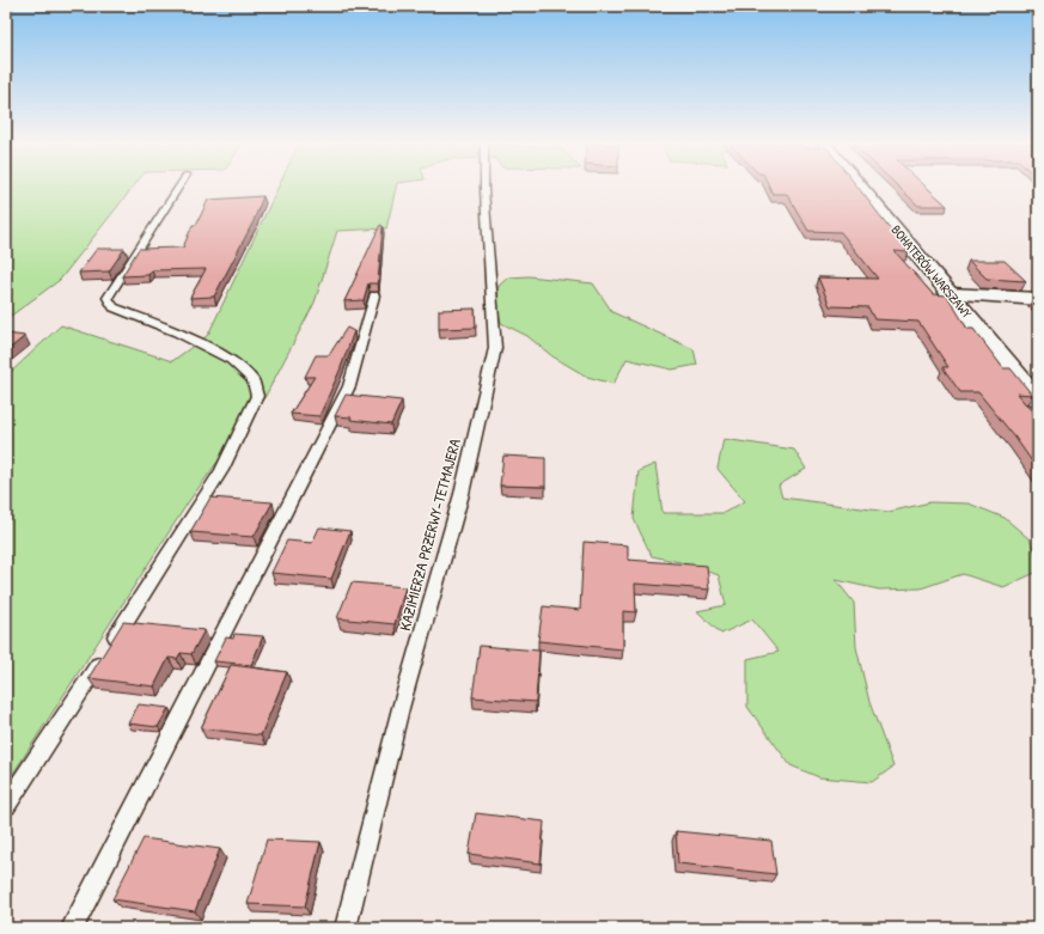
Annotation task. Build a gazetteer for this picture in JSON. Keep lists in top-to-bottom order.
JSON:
{
  "streets": {
    "street": ["BOHATERÓW WARSZAWY"],
    "lane": ["KAZIMIERZA PRZERWY-TETMAJERA"]
  }
}
